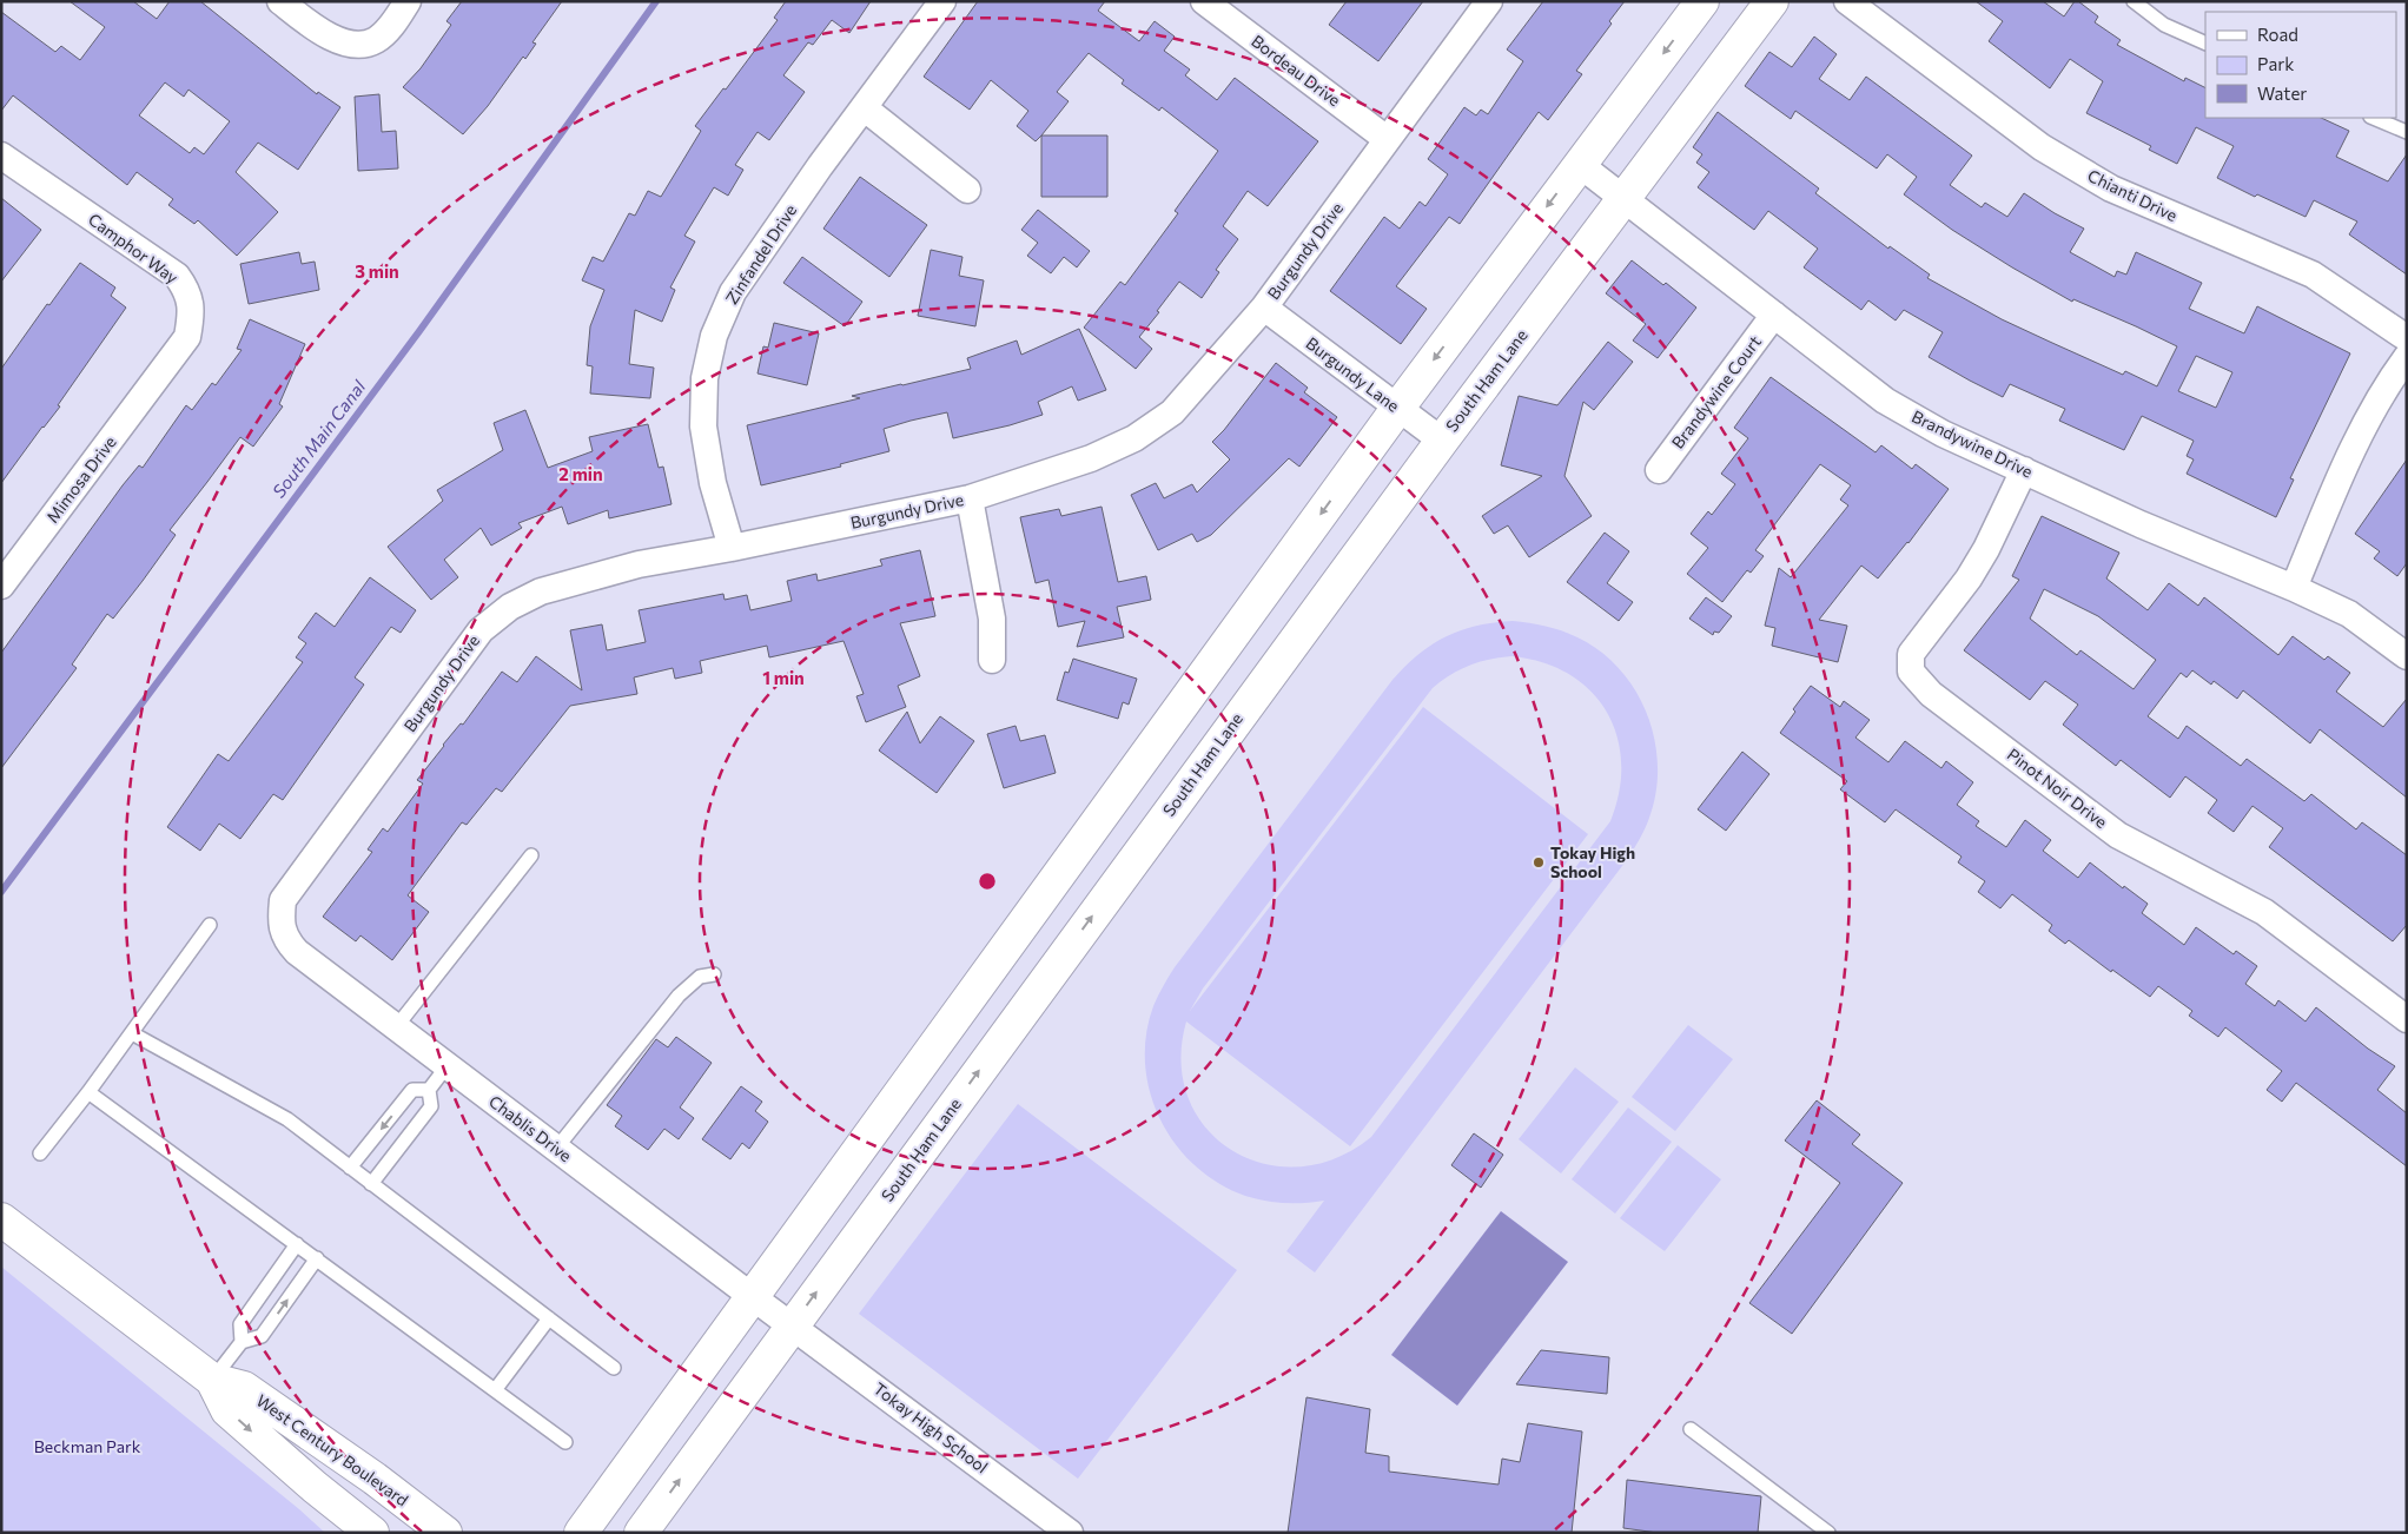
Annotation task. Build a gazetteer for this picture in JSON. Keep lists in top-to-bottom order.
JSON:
{
  "streets": {
    "main road": ["South Ham Lane", "West Century Boulevard"],
    "street": [
      "Bordeau Drive",
      "Chianti Drive",
      "Camphor Way",
      "Burgundy Drive",
      "Zinfandel Drive",
      "Burgundy Lane",
      "Brandywine Court",
      "Brandywine Drive",
      "Mimosa Drive",
      "Pinot Noir Drive",
      "Chablis Drive",
      "Tokay High School"
    ]
  },
  "crossings": [
    ["Bordeau Drive", "Burgundy Drive"],
    ["Camphor Way", "Mimosa Drive"],
    ["Burgundy Drive", "Zinfandel Drive"],
    ["Burgundy Drive", "Burgundy Lane"],
    ["Burgundy Drive", "Chablis Drive"],
    ["Burgundy Lane", "South Ham Lane"],
    ["South Ham Lane", "Brandywine Drive"],
    ["South Ham Lane", "Chablis Drive"],
    ["South Ham Lane", "Tokay High School"],
    ["Brandywine Court", "Brandywine Drive"],
    ["Brandywine Drive", "Pinot Noir Drive"],
    ["Chablis Drive", "Tokay High School"]
  ],
  "water": ["South Main Canal"],
  "parks": ["Beckman Park"],
  "places": ["Tokay High School"],
  "legend": ["Road", "Park", "Water"],
  "rings": ["3 min", "2 min", "1 min"]
}
